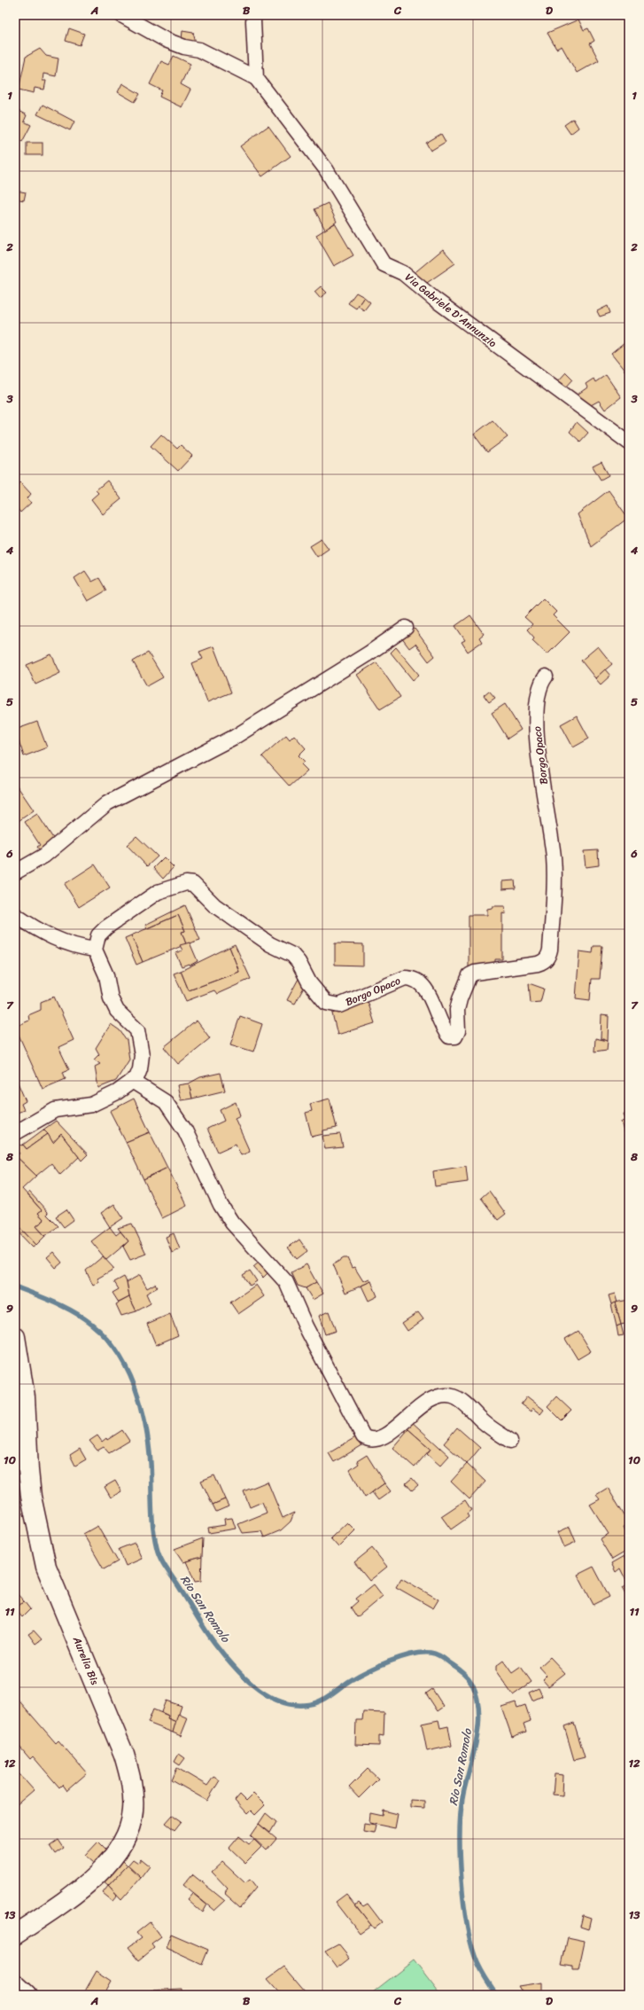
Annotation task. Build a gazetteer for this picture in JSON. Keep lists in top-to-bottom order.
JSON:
{
  "streets": {
    "main road": ["Aurelia Bis"],
    "street": ["Via Gabriele D'Annunzio", "Borgo Opaco"]
  },
  "water": ["Rio San Romolo"],
  "grid": {
    "columns": [
      "A",
      "B",
      "C",
      "D"
    ],
    "rows": [
      "1",
      "2",
      "3",
      "4",
      "5",
      "6",
      "7",
      "8",
      "9",
      "10",
      "11",
      "12",
      "13"
    ]
  }
}
